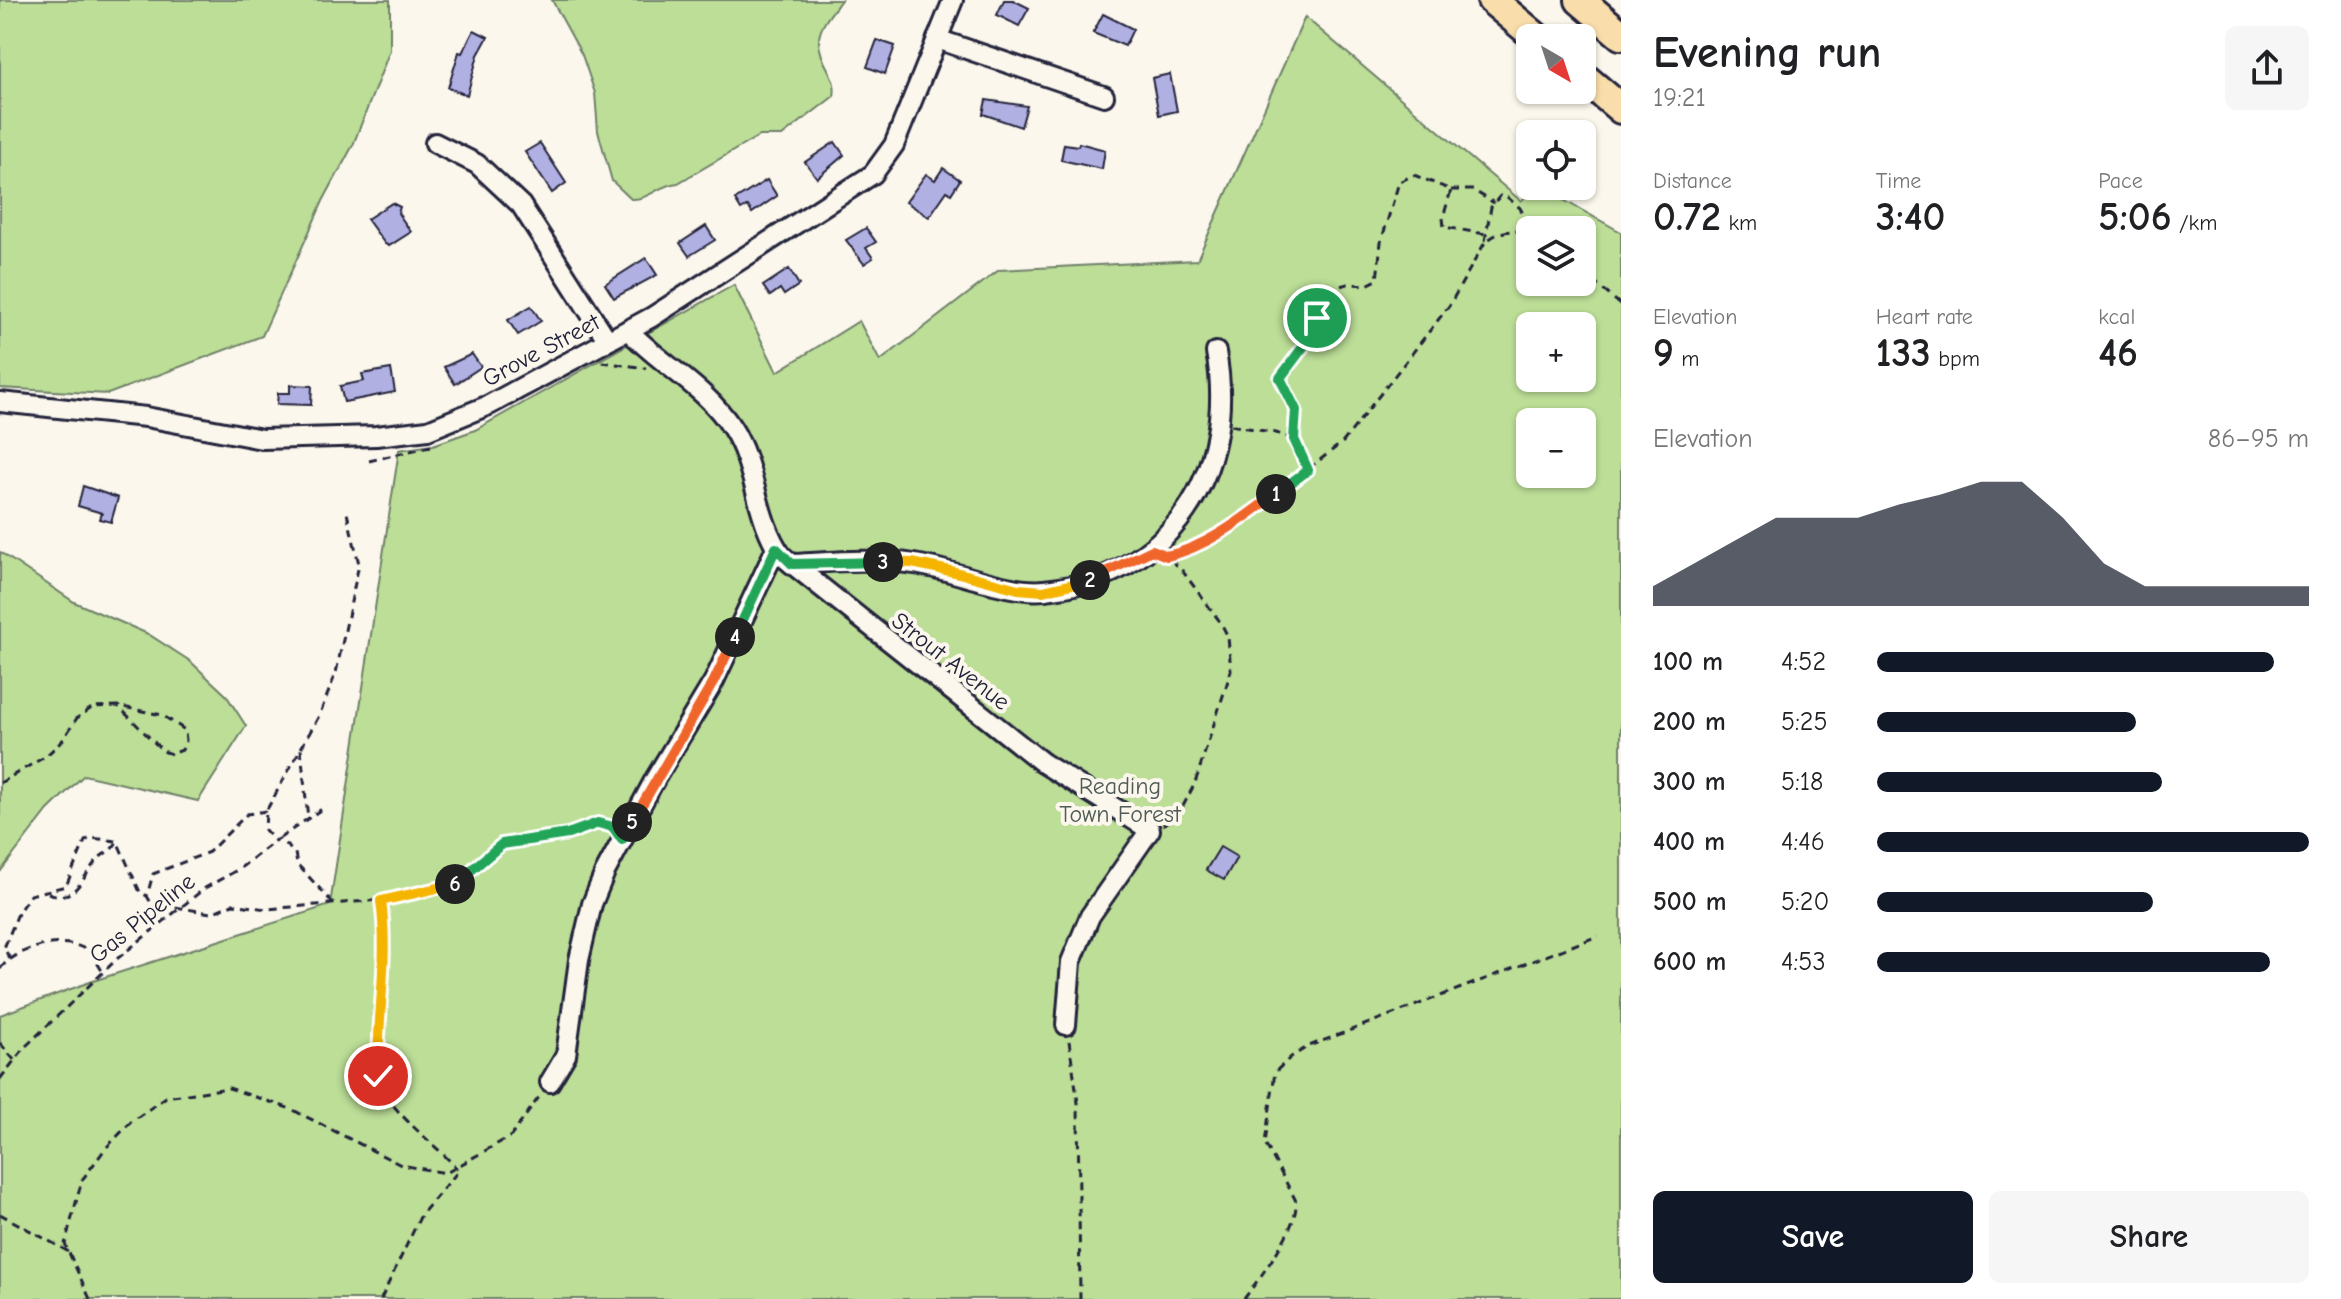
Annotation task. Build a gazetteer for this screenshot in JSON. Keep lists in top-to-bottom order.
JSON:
{
  "streets": {
    "street": ["Grove Street", "Strout Avenue"],
    "path": ["Gas Pipeline"]
  },
  "crossings": [
    ["Grove Street", "Strout Avenue"]
  ],
  "parks": ["Reading Town Forest"],
  "north": "bottom right",
  "page": {
    "heading": ["Evening run", "19:21"],
    "map_buttons": ["+", "−"],
    "stats": [
      ["Distance", "0.72 km"],
      ["Time", "3:40"],
      ["Pace", "5:06 /km"],
      ["Elevation", "9 m"],
      ["Heart rate", "133 bpm"],
      ["kcal", "46"]
    ],
    "chart": ["Elevation", "86–95 m"],
    "pins": [
      "1",
      "3",
      "2",
      "4",
      "5",
      "6"
    ],
    "list": [
      {
        "name": "100 m",
        "note": "4:52"
      },
      {
        "name": "200 m",
        "note": "5:25"
      },
      {
        "name": "300 m",
        "note": "5:18"
      },
      {
        "name": "400 m",
        "note": "4:46"
      },
      {
        "name": "500 m",
        "note": "5:20"
      },
      {
        "name": "600 m",
        "note": "4:53"
      }
    ],
    "buttons": ["Save", "Share"]
  }
}
